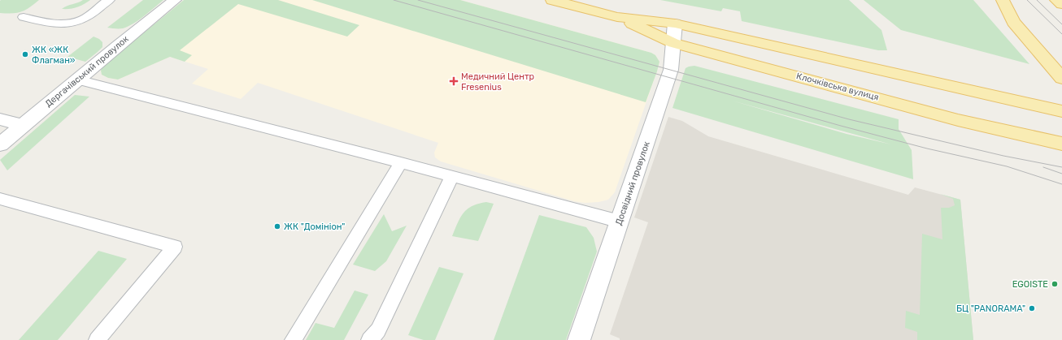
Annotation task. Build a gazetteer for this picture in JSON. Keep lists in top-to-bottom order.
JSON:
{
  "streets": {
    "main road": ["Клочківська вулиця"],
    "street": ["Дергачівський провулок", "Досвідний провулок"]
  },
  "crossings": [
    ["Клочківська вулиця", "Досвідний провулок"]
  ],
  "places": {
    "other": [
      "ЖК «ЖК Флагман»",
      "ЖК \"Домініон\"",
      "EGOISTE",
      "БЦ \"PANORAMA\""
    ],
    "health": ["Медичний Центр Fresenius"]
  }
}
